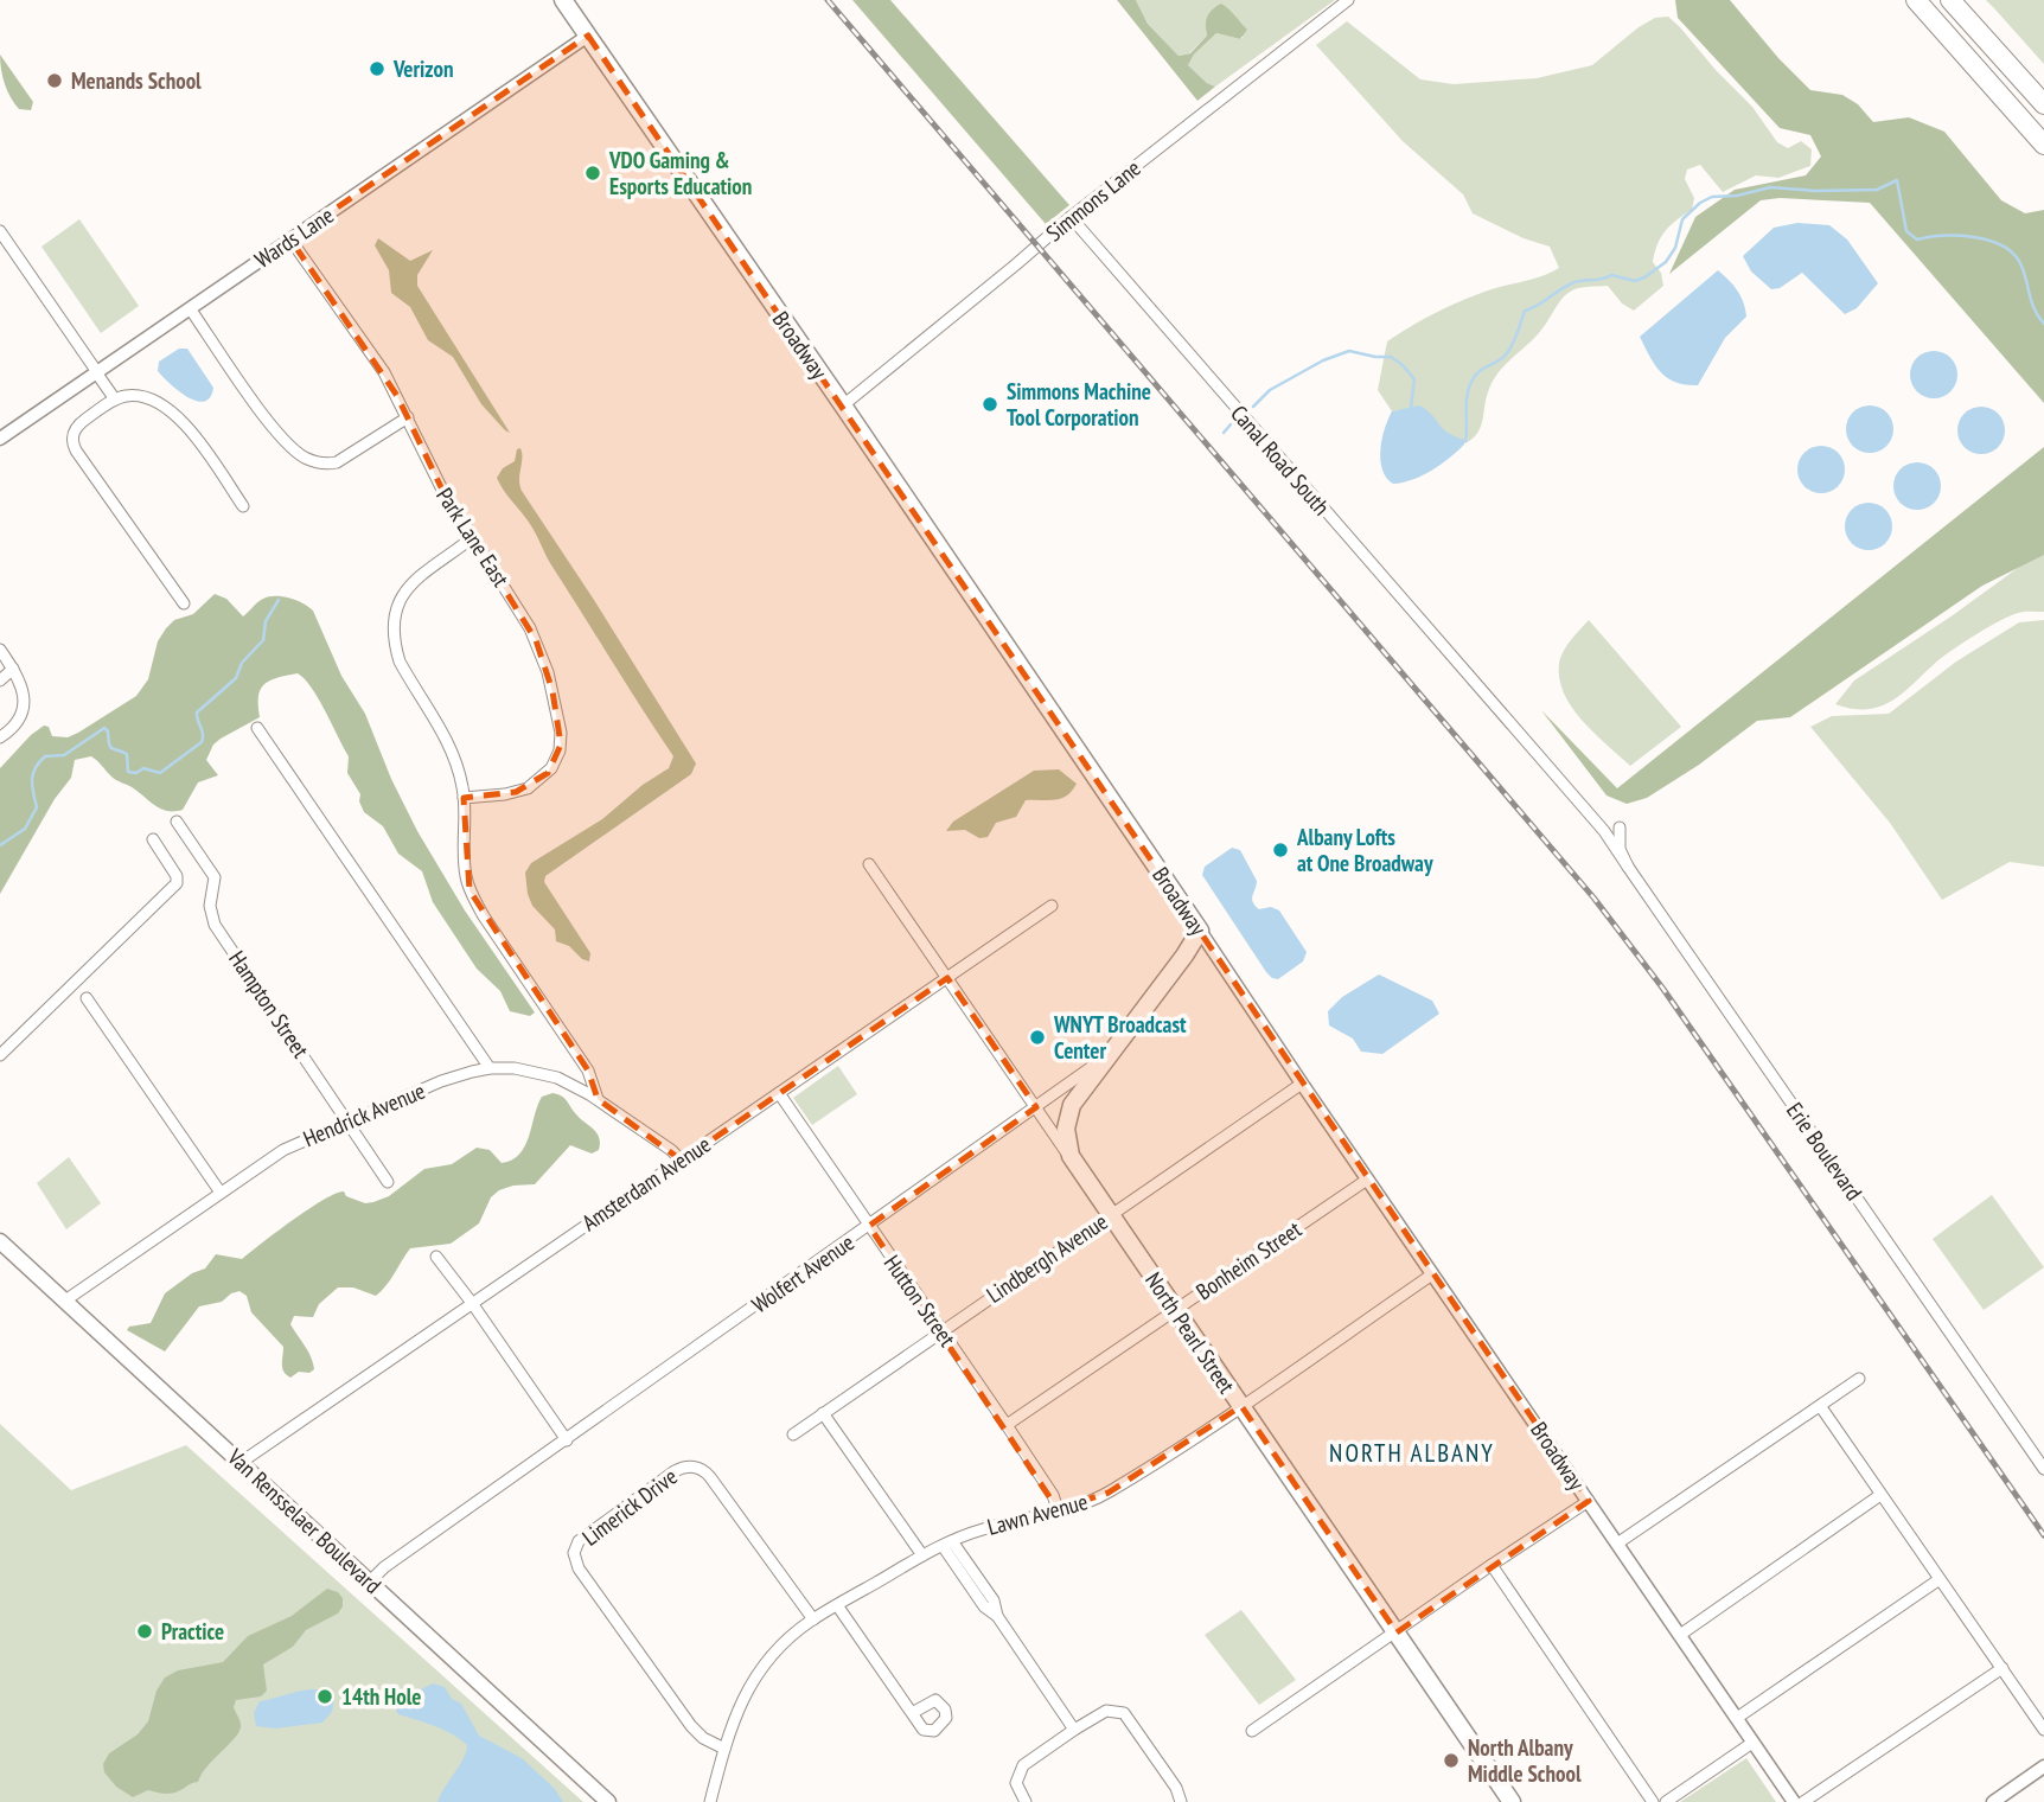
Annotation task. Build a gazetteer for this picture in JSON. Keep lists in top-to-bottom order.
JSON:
{
  "streets": {
    "main road": [
      "Broadway",
      "Wolfert Avenue",
      "North Pearl Street",
      "Van Rensselaer Boulevard"
    ],
    "street": [
      "Simmons Lane",
      "Wards Lane",
      "Canal Road South",
      "Park Lane East",
      "Hampton Street",
      "Hendrick Avenue",
      "Erie Boulevard",
      "Amsterdam Avenue",
      "Lindbergh Avenue",
      "Bonheim Street",
      "Hutton Street",
      "Limerick Drive",
      "Lawn Avenue"
    ]
  },
  "crossings": [
    ["Simmons Lane", "Broadway"],
    ["Simmons Lane", "Canal Road South"],
    ["Wards Lane", "Broadway"],
    ["Wards Lane", "Park Lane East"],
    ["Broadway", "Lindbergh Avenue"],
    ["Broadway", "Bonheim Street"],
    ["Broadway", "Wolfert Avenue"],
    ["Broadway", "Lawn Avenue"],
    ["Canal Road South", "Erie Boulevard"],
    ["Hampton Street", "Hendrick Avenue"],
    ["Hendrick Avenue", "Amsterdam Avenue"],
    ["Hendrick Avenue", "Van Rensselaer Boulevard"],
    ["Amsterdam Avenue", "Hutton Street"],
    ["Amsterdam Avenue", "North Pearl Street"],
    ["Amsterdam Avenue", "Van Rensselaer Boulevard"],
    ["Lindbergh Avenue", "Hutton Street"],
    ["Lindbergh Avenue", "North Pearl Street"],
    ["Bonheim Street", "Hutton Street"],
    ["Bonheim Street", "North Pearl Street"],
    ["Wolfert Avenue", "Hutton Street"],
    ["Wolfert Avenue", "North Pearl Street"],
    ["Wolfert Avenue", "Van Rensselaer Boulevard"],
    ["Hutton Street", "Lawn Avenue"],
    ["North Pearl Street", "Lawn Avenue"],
    ["Limerick Drive", "Lawn Avenue"]
  ],
  "districts": ["NORTH ALBANY"],
  "places": [
    "Verizon",
    "Menands School",
    "VDO Gaming & Esports Education",
    "Simmons Machine Tool Corporation",
    "Albany Lofts at One Broadway",
    "WNYT Broadcast Center",
    "Practice",
    "14th Hole",
    "North Albany Middle School"
  ]
}
